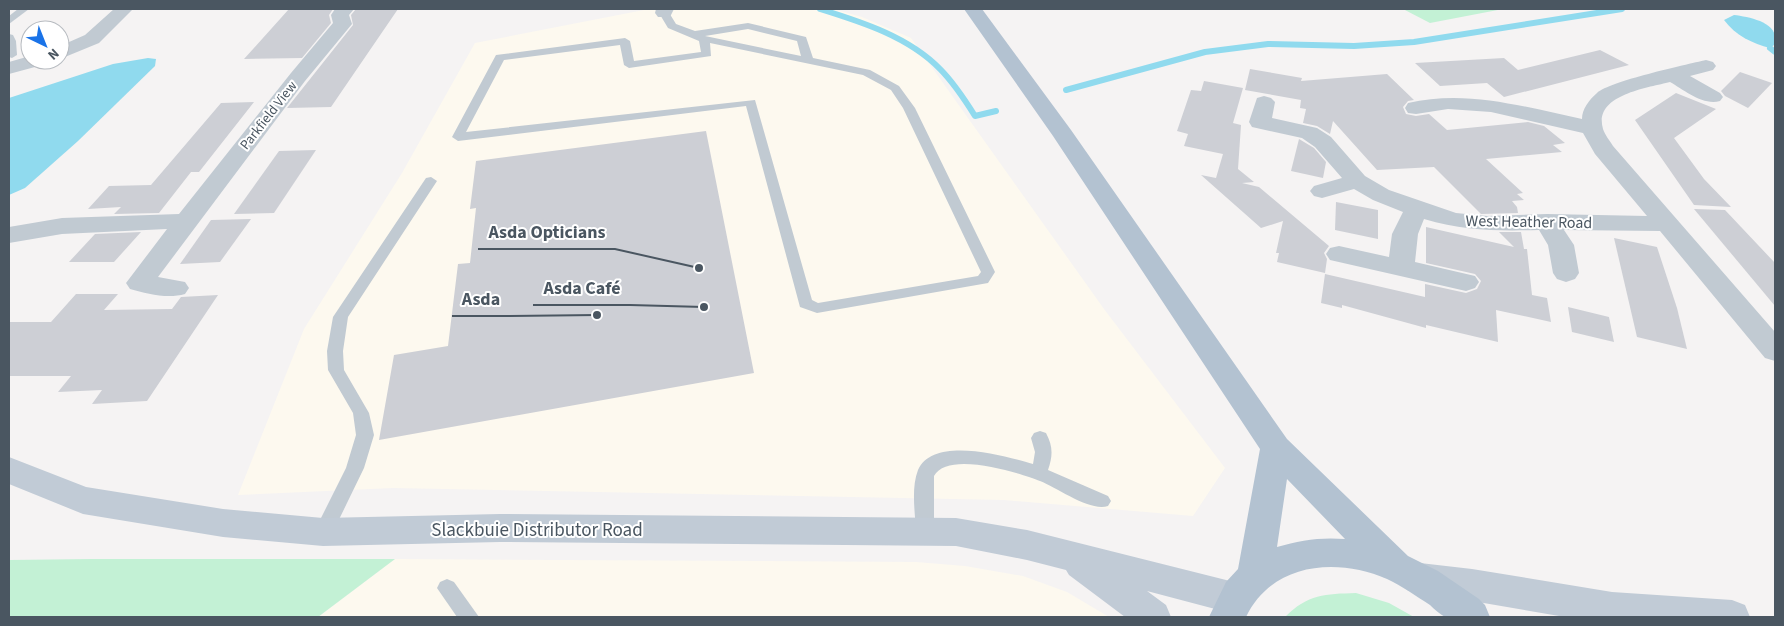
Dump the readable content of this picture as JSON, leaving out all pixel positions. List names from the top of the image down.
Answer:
{
  "streets": {
    "street": ["Parkfield View", "West Heather Road", "Slackbuie Distributor Road"]
  },
  "places": ["Asda Opticians", "Asda Café", "Asda"],
  "north": "bottom right"
}
